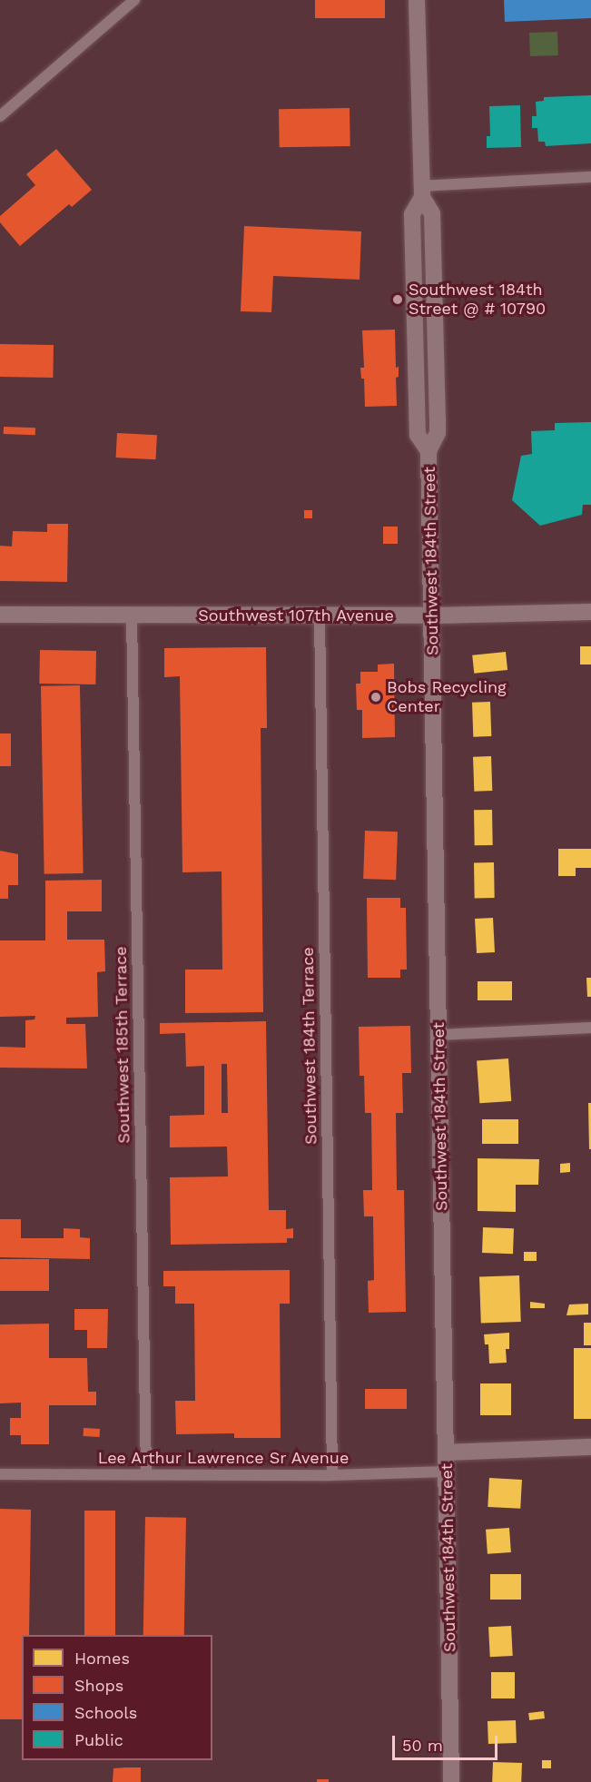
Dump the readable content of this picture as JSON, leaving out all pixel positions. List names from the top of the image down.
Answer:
{
  "streets": {
    "main road": ["Southwest 184th Street", "Southwest 107th Avenue"],
    "street": ["Southwest 185th Terrace", "Southwest 184th Terrace", "Lee Arthur Lawrence Sr Avenue"]
  },
  "crossings": [
    ["Southwest 184th Street", "Southwest 107th Avenue"],
    ["Southwest 184th Street", "Lee Arthur Lawrence Sr Avenue"],
    ["Southwest 107th Avenue", "Southwest 185th Terrace"],
    ["Southwest 107th Avenue", "Southwest 184th Terrace"],
    ["Southwest 185th Terrace", "Lee Arthur Lawrence Sr Avenue"],
    ["Southwest 184th Terrace", "Lee Arthur Lawrence Sr Avenue"]
  ],
  "places": ["Southwest 184th Street @ # 10790", "Bobs Recycling Center"],
  "legend": [
    "Homes",
    "Shops",
    "Schools",
    "Public"
  ],
  "scale_bar": "50 m"
}
